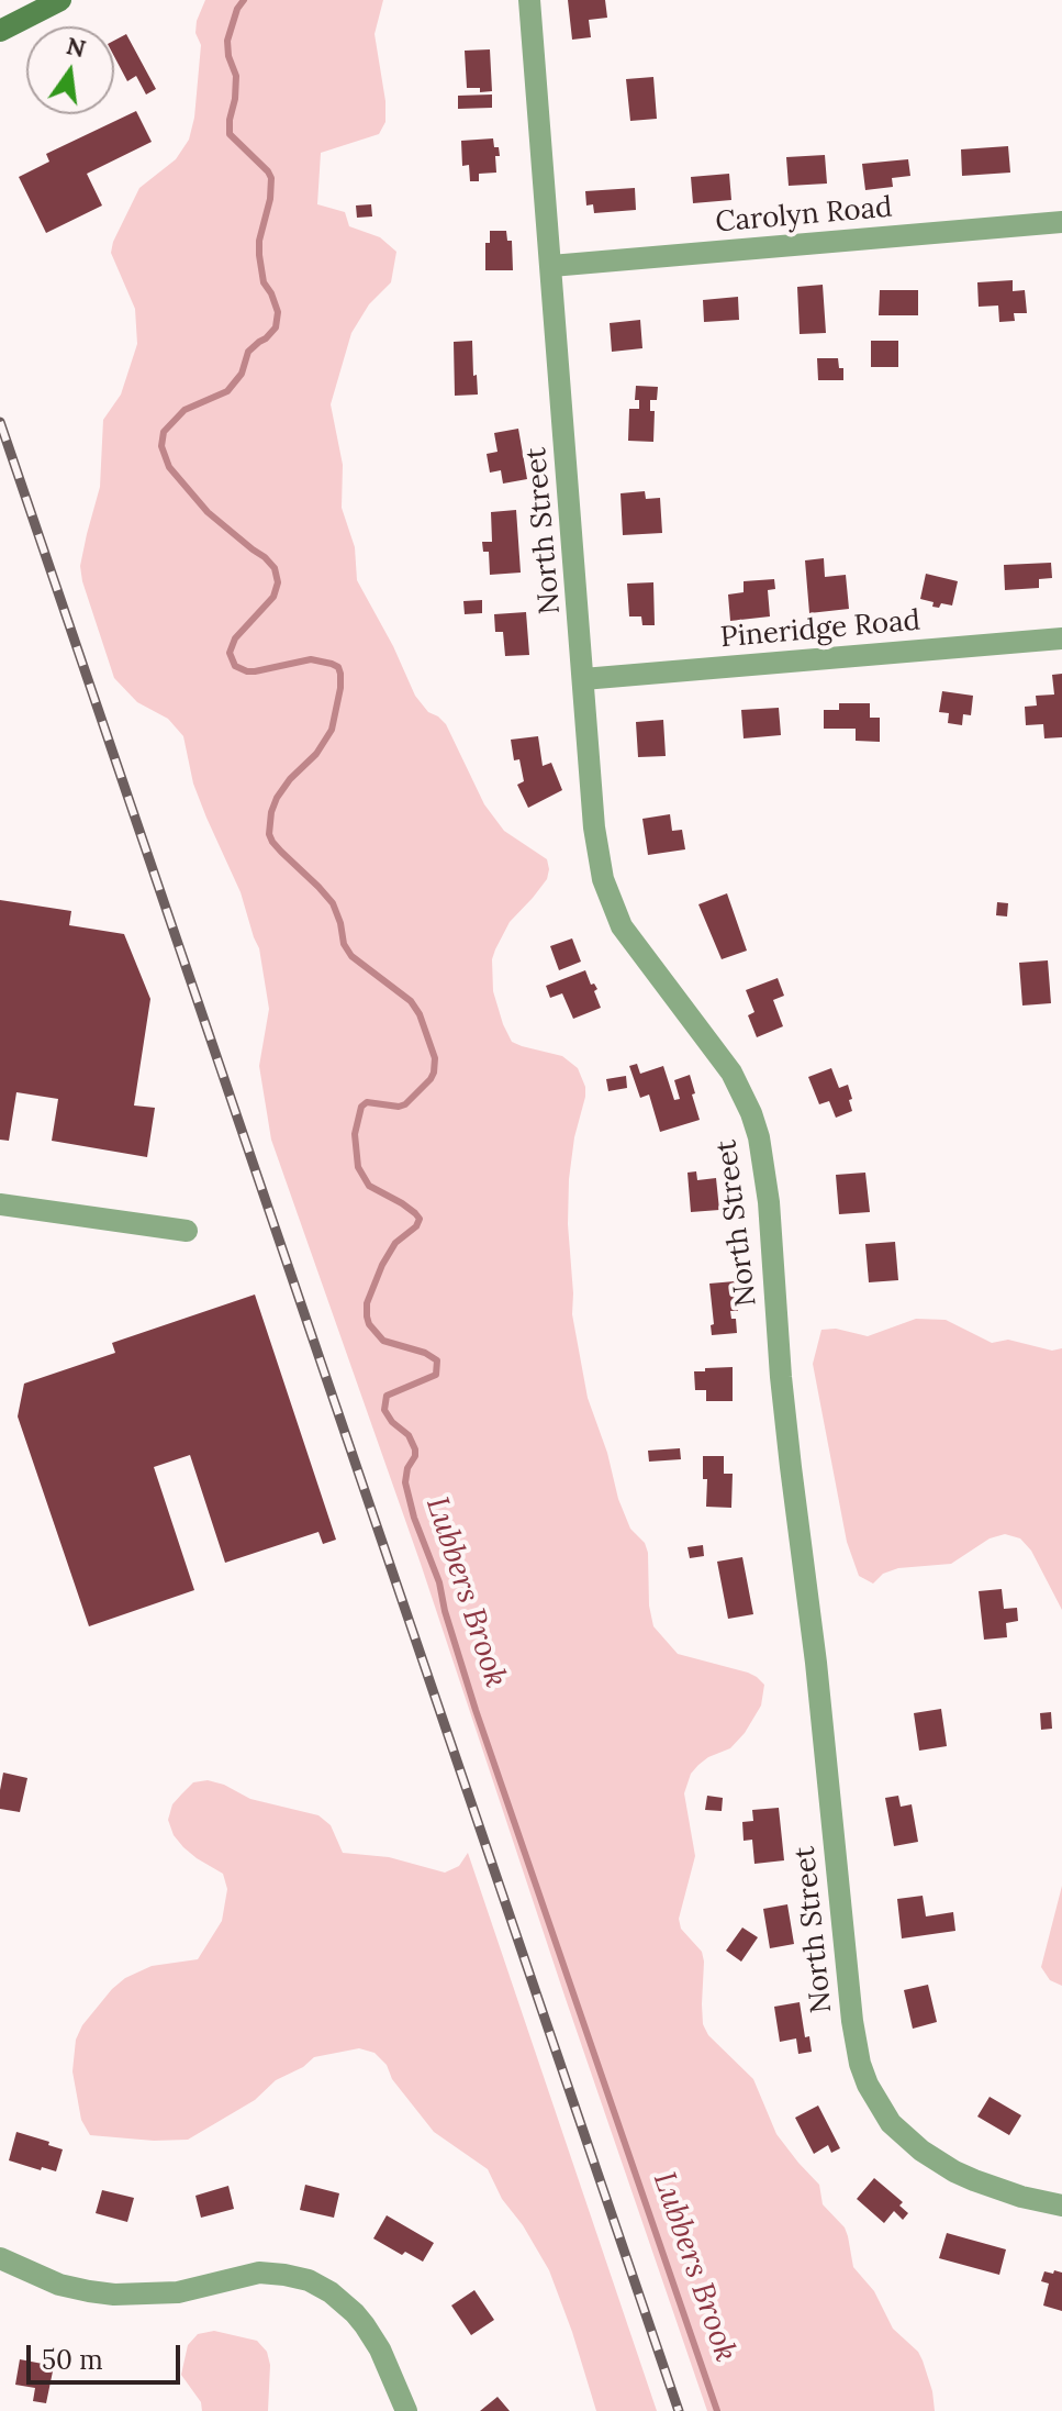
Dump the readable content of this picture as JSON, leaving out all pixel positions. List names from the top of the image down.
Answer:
{
  "streets": {
    "street": ["Carolyn Road", "North Street", "Pineridge Road"]
  },
  "crossings": [
    ["Carolyn Road", "North Street"],
    ["North Street", "Pineridge Road"]
  ],
  "water": ["Lubbers Brook"],
  "scale_bar": "50 m",
  "north": "top"
}
